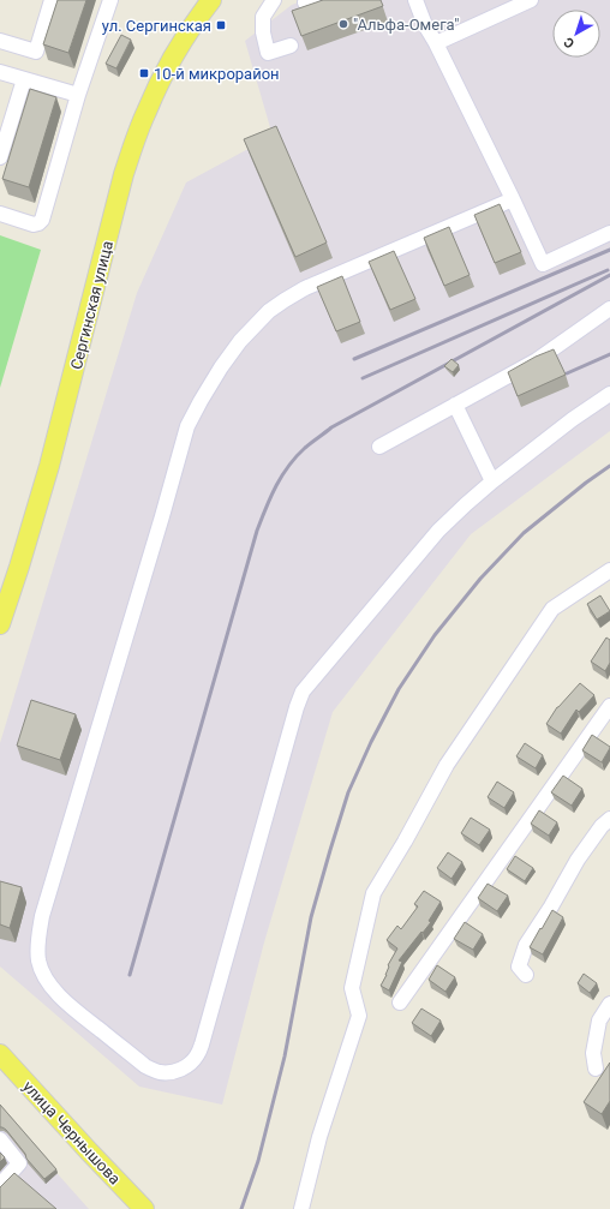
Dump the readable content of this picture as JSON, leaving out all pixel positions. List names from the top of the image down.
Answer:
{
  "streets": {
    "main road": ["Сергинская улица", "улица Чернышова"]
  },
  "places": {
    "other": ["\"Альфа-Омега\""],
    "transit": ["ул. Сергинская", "10-й микрорайон"]
  },
  "north": "bottom left"
}
